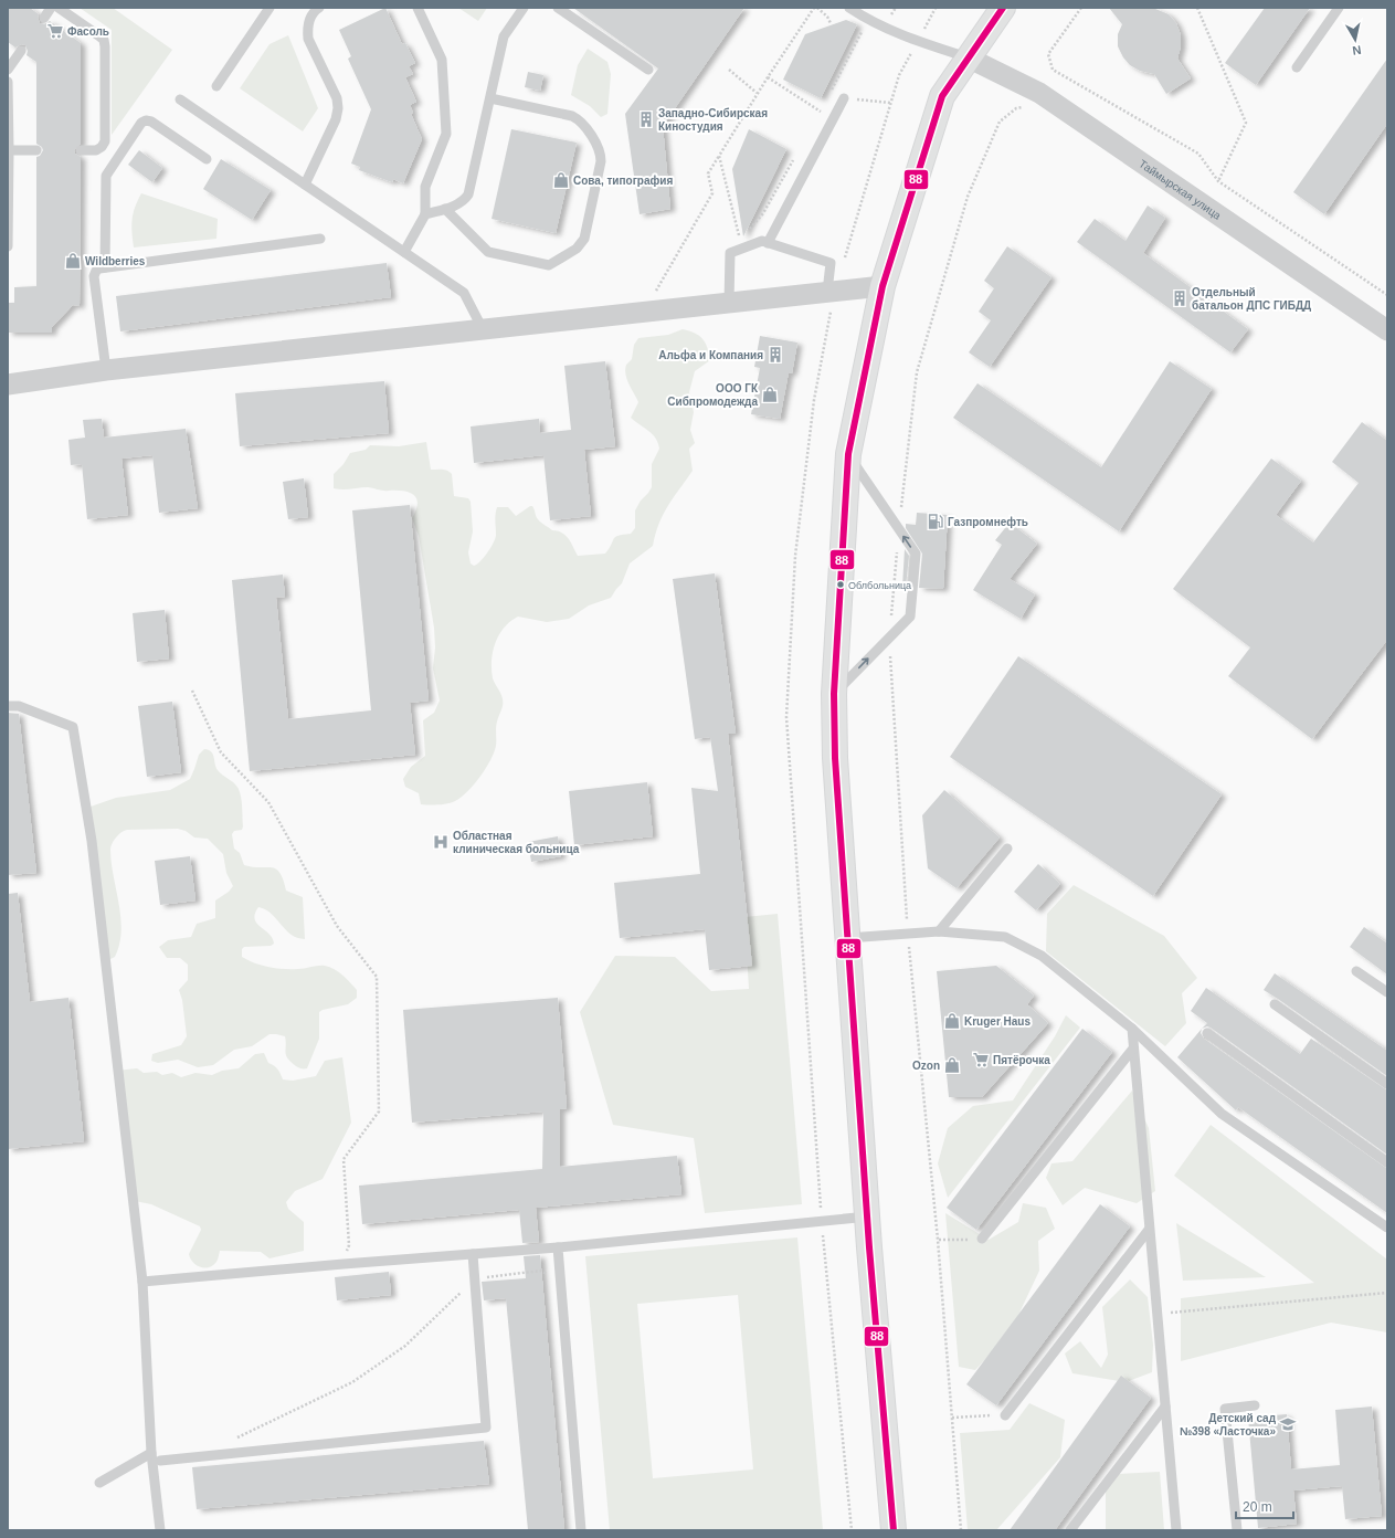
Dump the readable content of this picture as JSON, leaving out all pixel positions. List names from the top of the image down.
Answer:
{
  "streets": {
    "street": ["Таймырская улица"]
  },
  "places": {
    "supermarket": ["Фасоль", "Пятёрочка"],
    "building": ["Западно-Сибирская Киностудия", "Отдельный батальон ДПС ГИБДД", "Альфа и Компания"],
    "shop": [
      "Сова, типография",
      "Wildberries",
      "ООО ГК Сибпромодежда",
      "Kruger Haus",
      "Ozon"
    ],
    "fuel station": ["Газпромнефть"],
    "other": ["Облбольница"],
    "hospital": ["Областная клиническая больница"],
    "school or university": ["Детский сад №398 «Ласточка»"]
  },
  "lines": ["transit line 88"],
  "scale_bar": "20 m",
  "north": "bottom"
}
